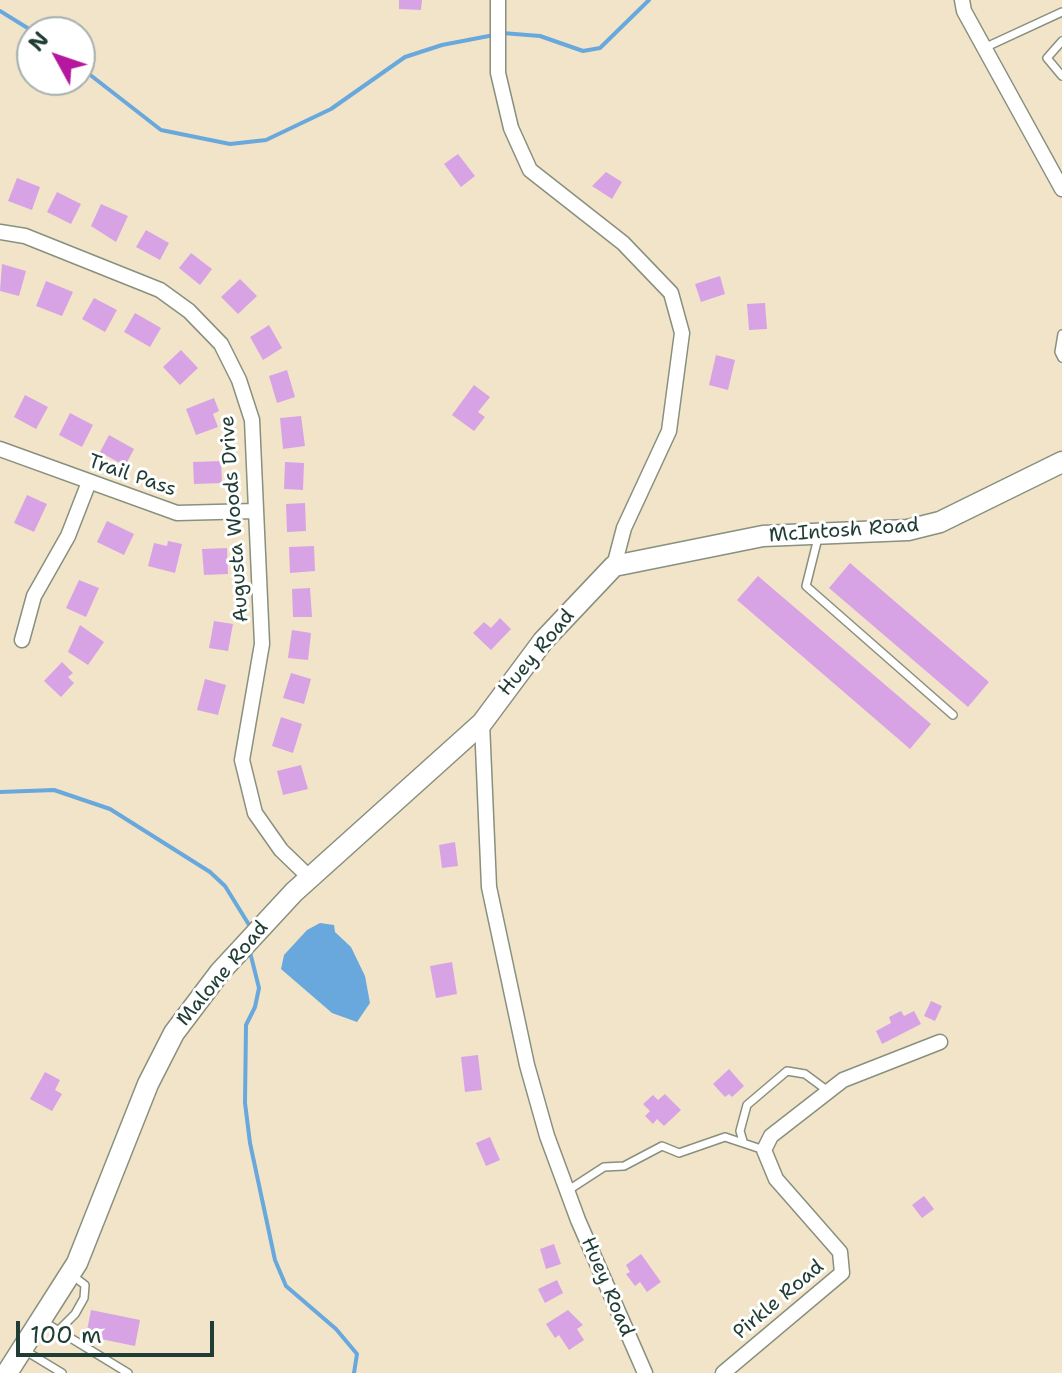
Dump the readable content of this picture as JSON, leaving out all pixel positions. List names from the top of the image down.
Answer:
{
  "streets": {
    "street": [
      "Trail Pass",
      "Augusta Woods Drive",
      "McIntosh Road",
      "Huey Road",
      "Malone Road",
      "Pirkle Road"
    ]
  },
  "crossings": [
    ["Trail Pass", "Augusta Woods Drive"],
    ["Augusta Woods Drive", "Malone Road"],
    ["McIntosh Road", "Huey Road"],
    ["Huey Road", "Malone Road"]
  ],
  "scale_bar": "100 m",
  "north": "top left"
}
